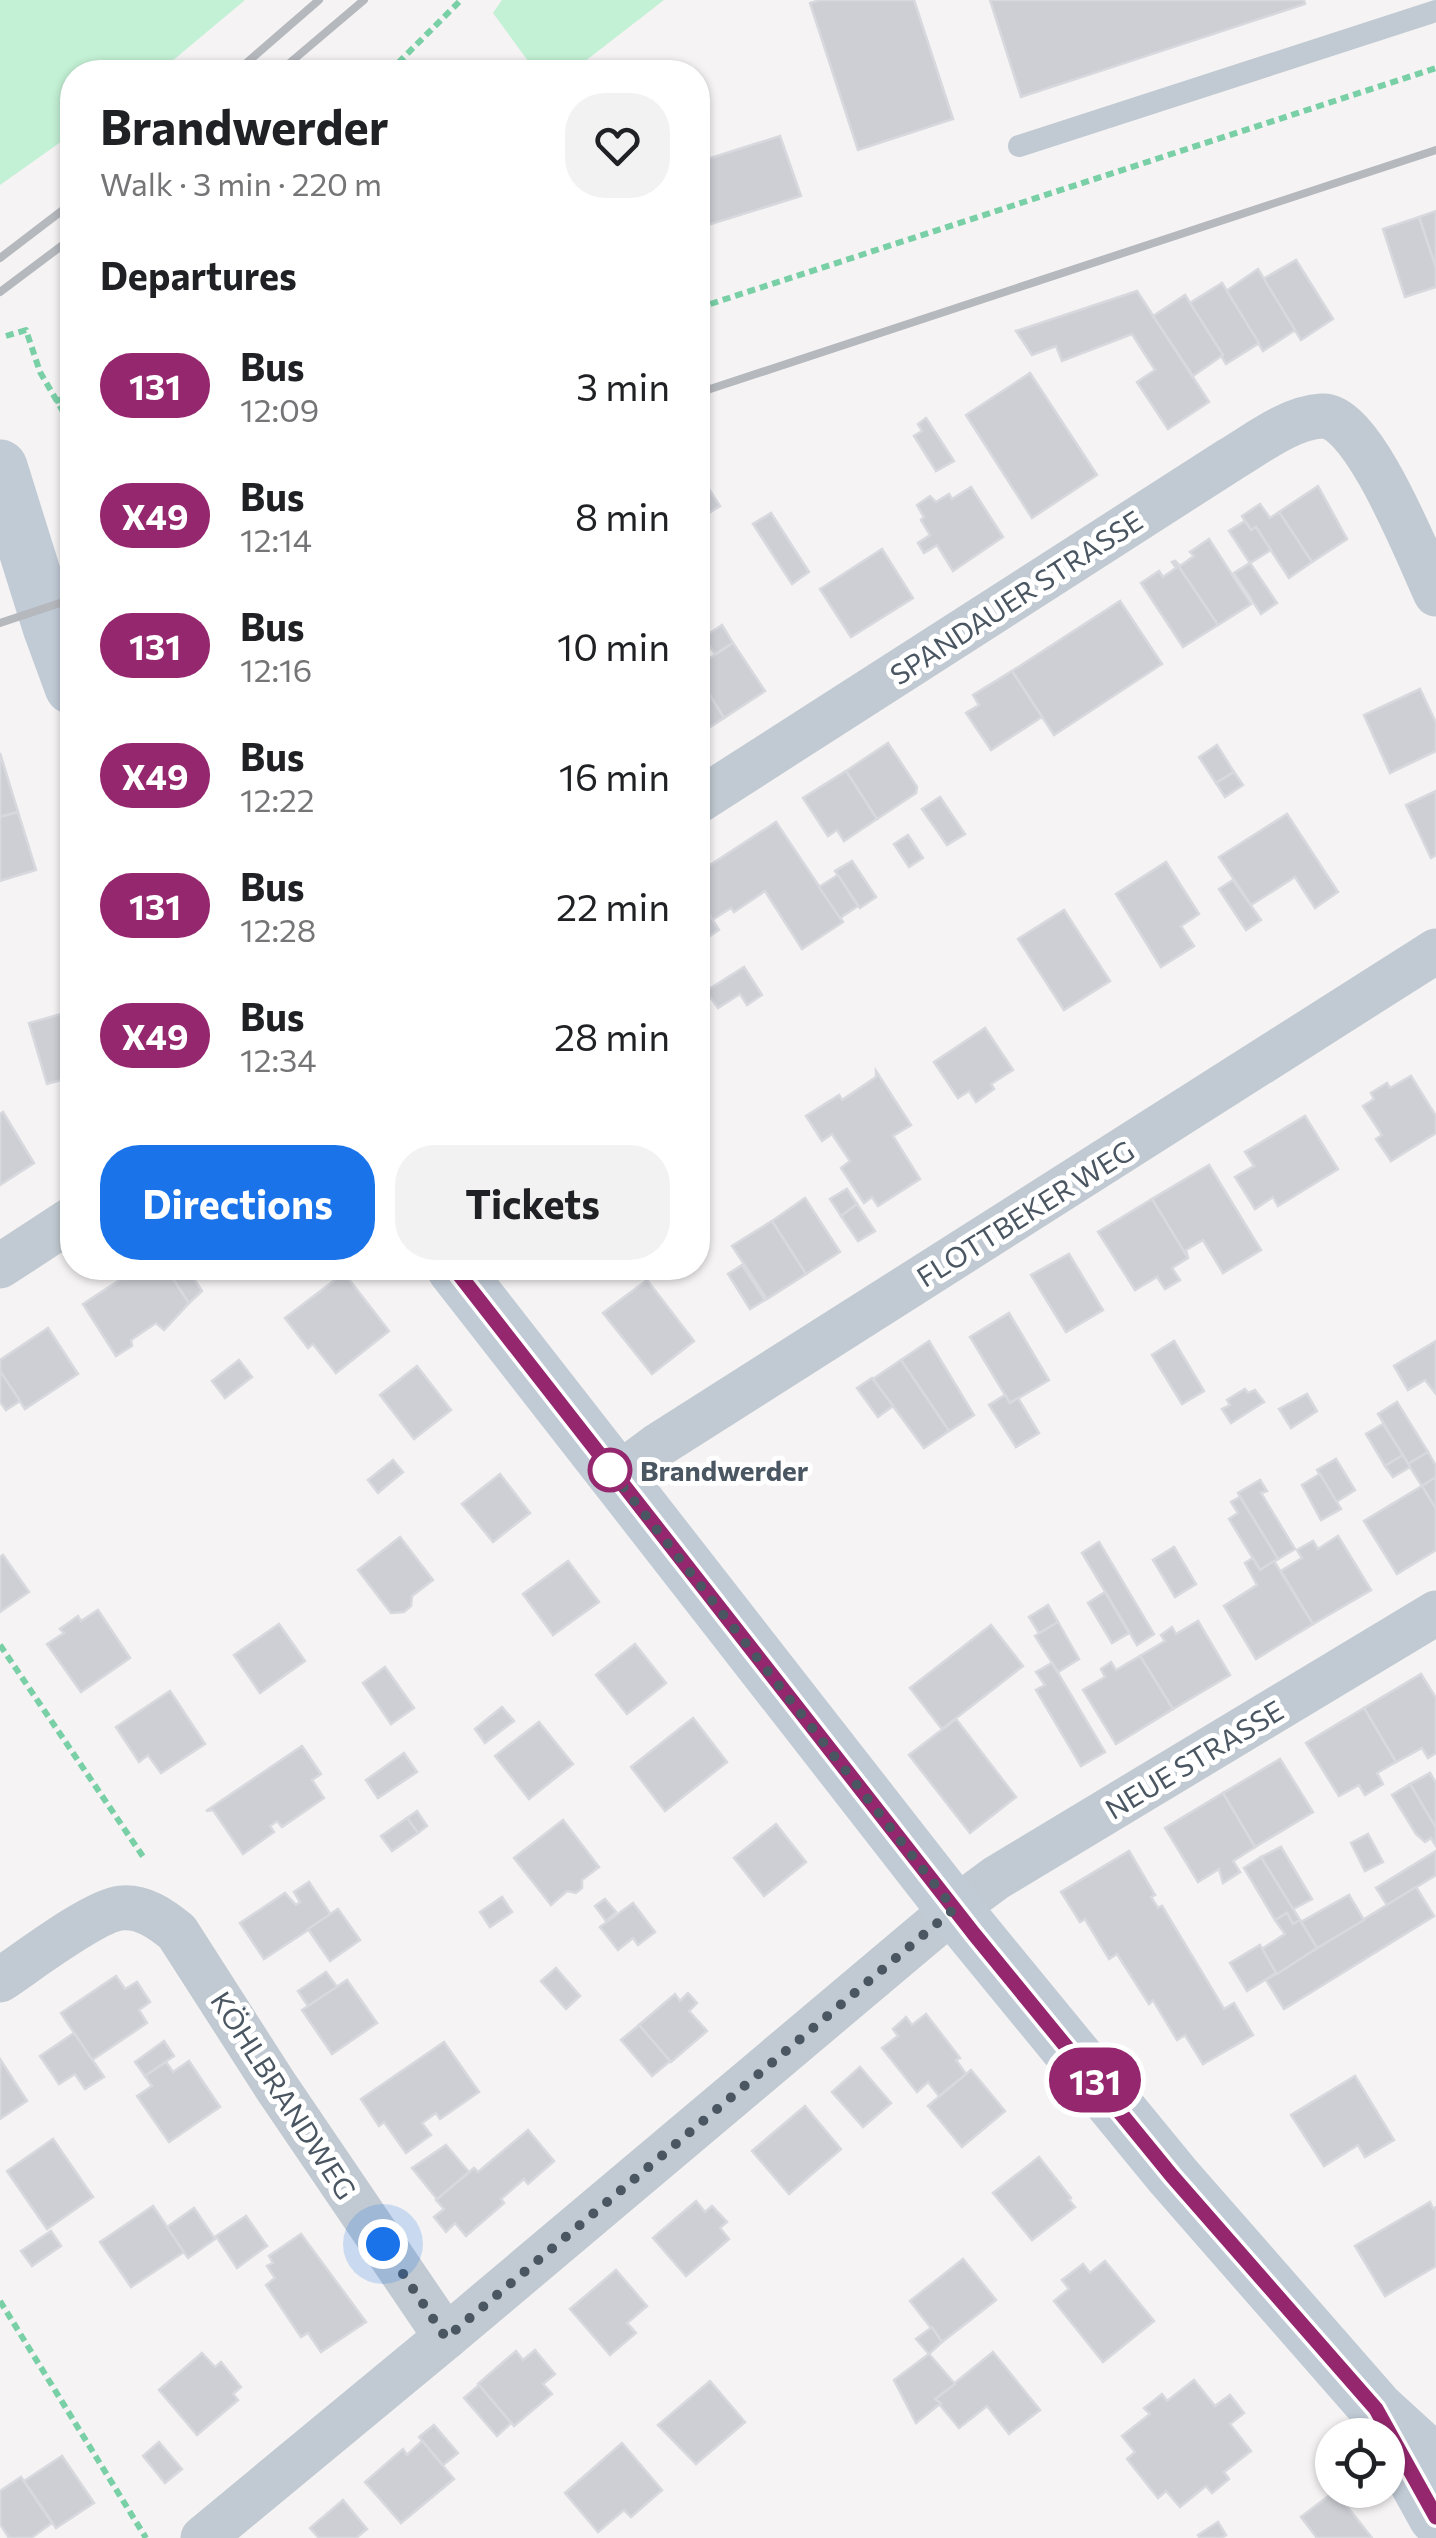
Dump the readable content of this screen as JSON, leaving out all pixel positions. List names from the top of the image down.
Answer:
{
  "streets": {
    "street": [
      "SPANDAUER STRASSE",
      "FLOTTBEKER WEG",
      "NEUE STRASSE",
      "KÖHLBRANDWEG"
    ]
  },
  "crossings": [
    ["NEUE STRASSE", "KÖHLBRANDWEG"]
  ],
  "places": ["Brandwerder"],
  "lines": ["bus line 131"],
  "page": {
    "on_map": "131",
    "heading": [
      ["Brandwerder", "Walk · 3 min · 220 m"],
      "Departures"
    ],
    "list": [
      {
        "mark": "131",
        "name": "Bus",
        "note": "12:09",
        "value": "3 min"
      },
      {
        "mark": "X49",
        "name": "Bus",
        "note": "12:14",
        "value": "8 min"
      },
      {
        "mark": "131",
        "name": "Bus",
        "note": "12:16",
        "value": "10 min"
      },
      {
        "mark": "X49",
        "name": "Bus",
        "note": "12:22",
        "value": "16 min"
      },
      {
        "mark": "131",
        "name": "Bus",
        "note": "12:28",
        "value": "22 min"
      },
      {
        "mark": "X49",
        "name": "Bus",
        "note": "12:34",
        "value": "28 min"
      }
    ],
    "buttons": ["Directions", "Tickets"]
  }
}
